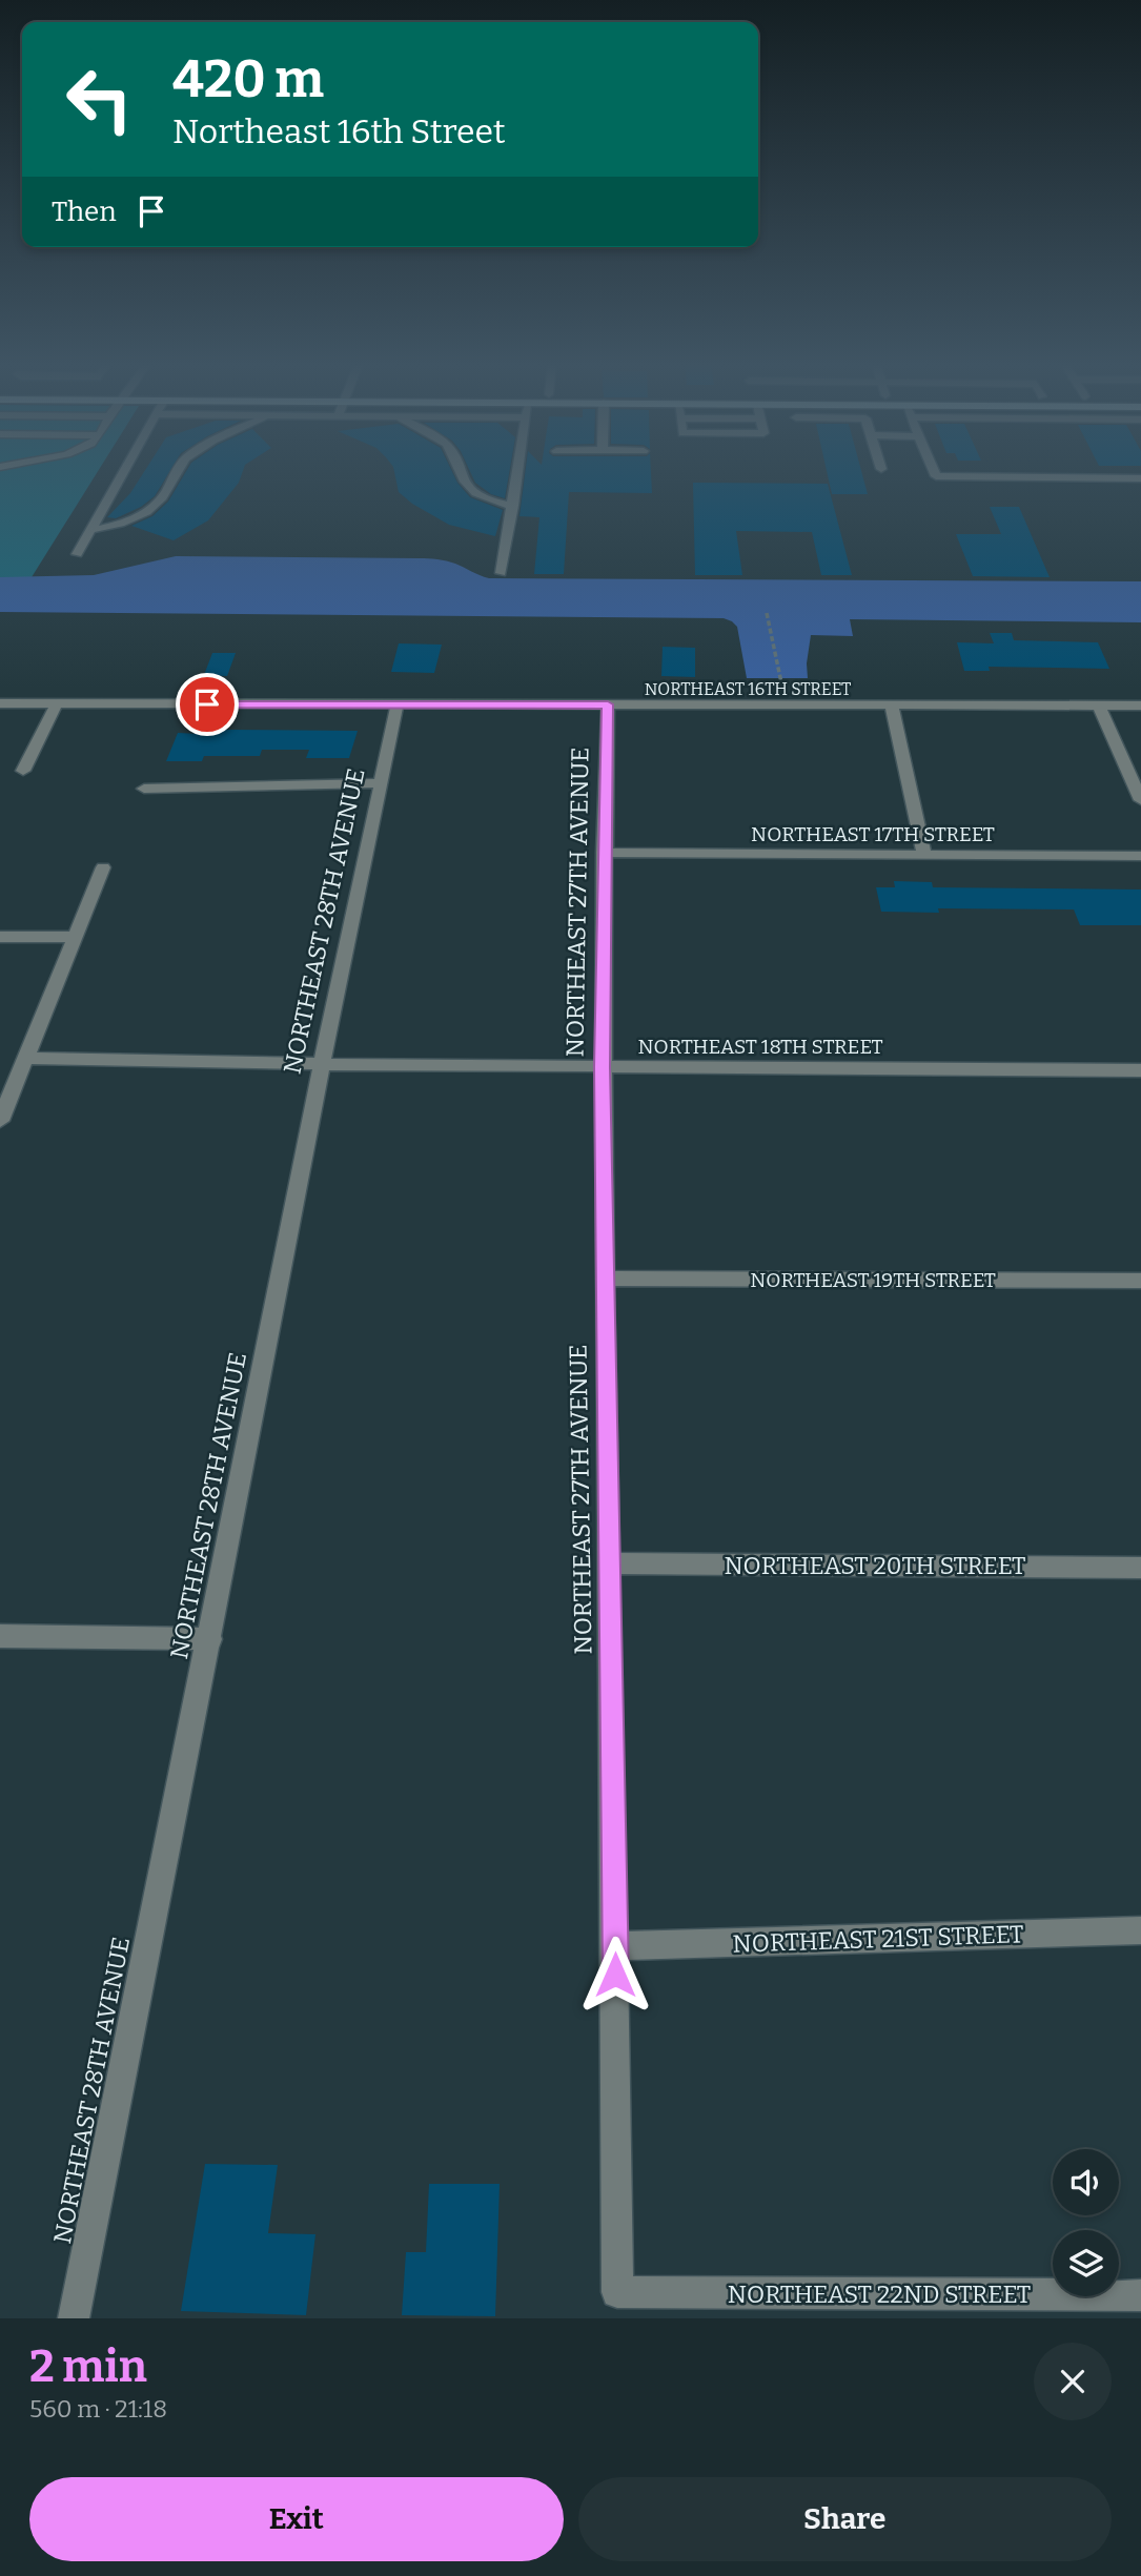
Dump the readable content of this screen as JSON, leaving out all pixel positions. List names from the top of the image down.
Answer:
{
  "streets": {
    "street": [
      "NORTHEAST 16TH STREET",
      "NORTHEAST 17TH STREET",
      "NORTHEAST 27TH AVENUE",
      "NORTHEAST 28TH AVENUE",
      "NORTHEAST 18TH STREET",
      "NORTHEAST 19TH STREET",
      "NORTHEAST 20TH STREET",
      "NORTHEAST 21ST STREET",
      "NORTHEAST 22ND STREET"
    ]
  },
  "crossings": [
    ["NORTHEAST 16TH STREET", "NORTHEAST 27TH AVENUE"],
    ["NORTHEAST 16TH STREET", "NORTHEAST 28TH AVENUE"],
    ["NORTHEAST 17TH STREET", "NORTHEAST 27TH AVENUE"],
    ["NORTHEAST 27TH AVENUE", "NORTHEAST 18TH STREET"],
    ["NORTHEAST 27TH AVENUE", "NORTHEAST 19TH STREET"],
    ["NORTHEAST 27TH AVENUE", "NORTHEAST 20TH STREET"],
    ["NORTHEAST 27TH AVENUE", "NORTHEAST 21ST STREET"],
    ["NORTHEAST 27TH AVENUE", "NORTHEAST 22ND STREET"],
    ["NORTHEAST 28TH AVENUE", "NORTHEAST 18TH STREET"]
  ],
  "page": {
    "turn": ["420 m", "Northeast 16th Street"],
    "then": "Then",
    "heading": ["2 min", "560 m · 21:18"],
    "buttons": ["Exit", "Share"]
  }
}
